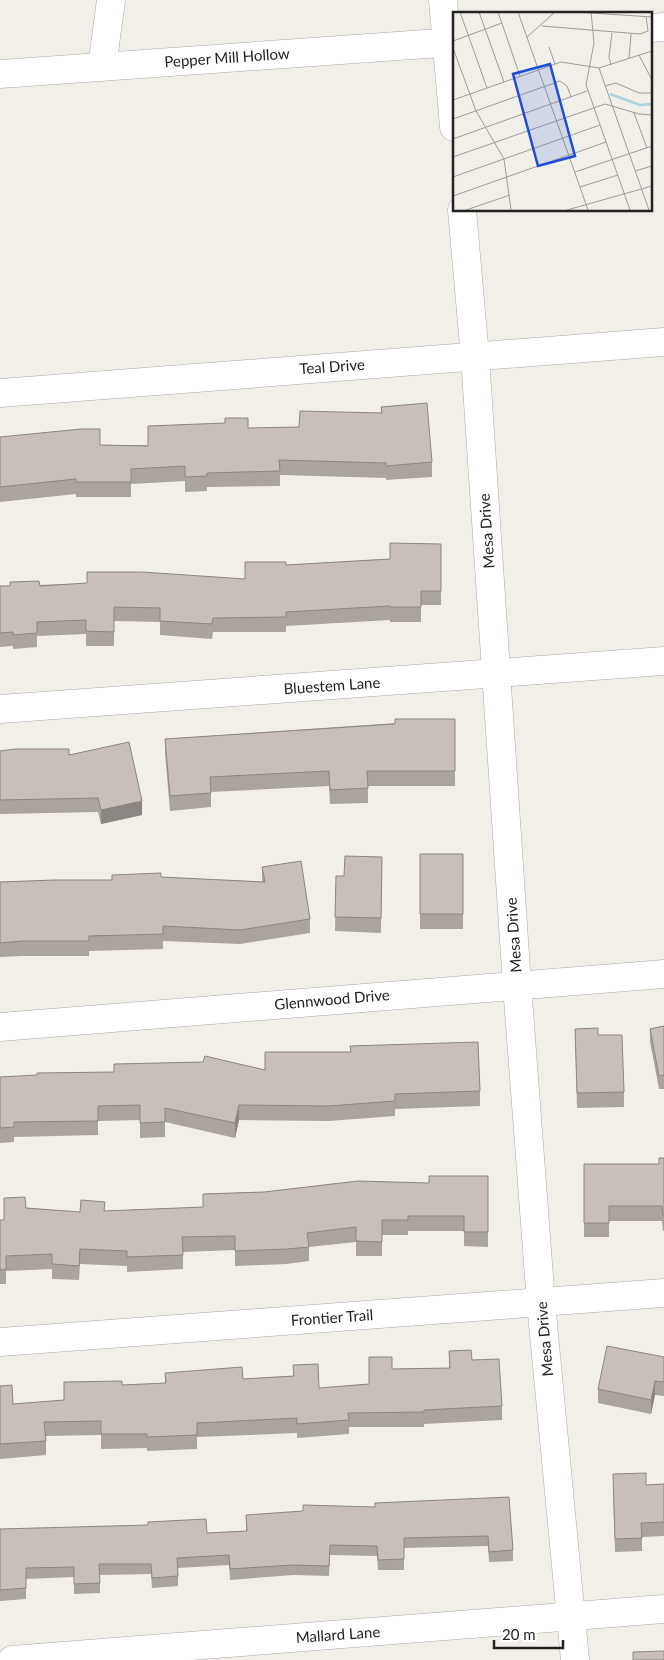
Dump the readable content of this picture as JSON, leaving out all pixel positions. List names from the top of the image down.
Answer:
{
  "streets": {
    "street": [
      "Pepper Mill Hollow",
      "Teal Drive",
      "Mesa Drive",
      "Bluestem Lane",
      "Glennwood Drive",
      "Frontier Trail",
      "Mallard Lane"
    ]
  },
  "crossings": [
    ["Teal Drive", "Mesa Drive"],
    ["Mesa Drive", "Bluestem Lane"],
    ["Mesa Drive", "Glennwood Drive"],
    ["Mesa Drive", "Frontier Trail"],
    ["Mesa Drive", "Mallard Lane"]
  ],
  "scale_bar": "20 m"
}
